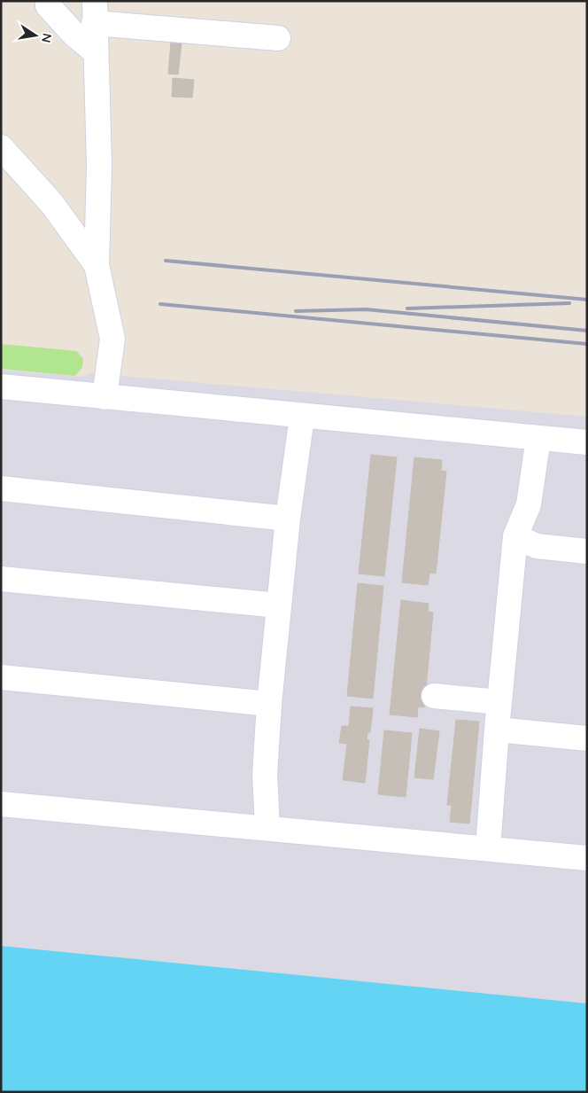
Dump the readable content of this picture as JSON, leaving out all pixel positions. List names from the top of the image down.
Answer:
{
  "north": "right"
}
